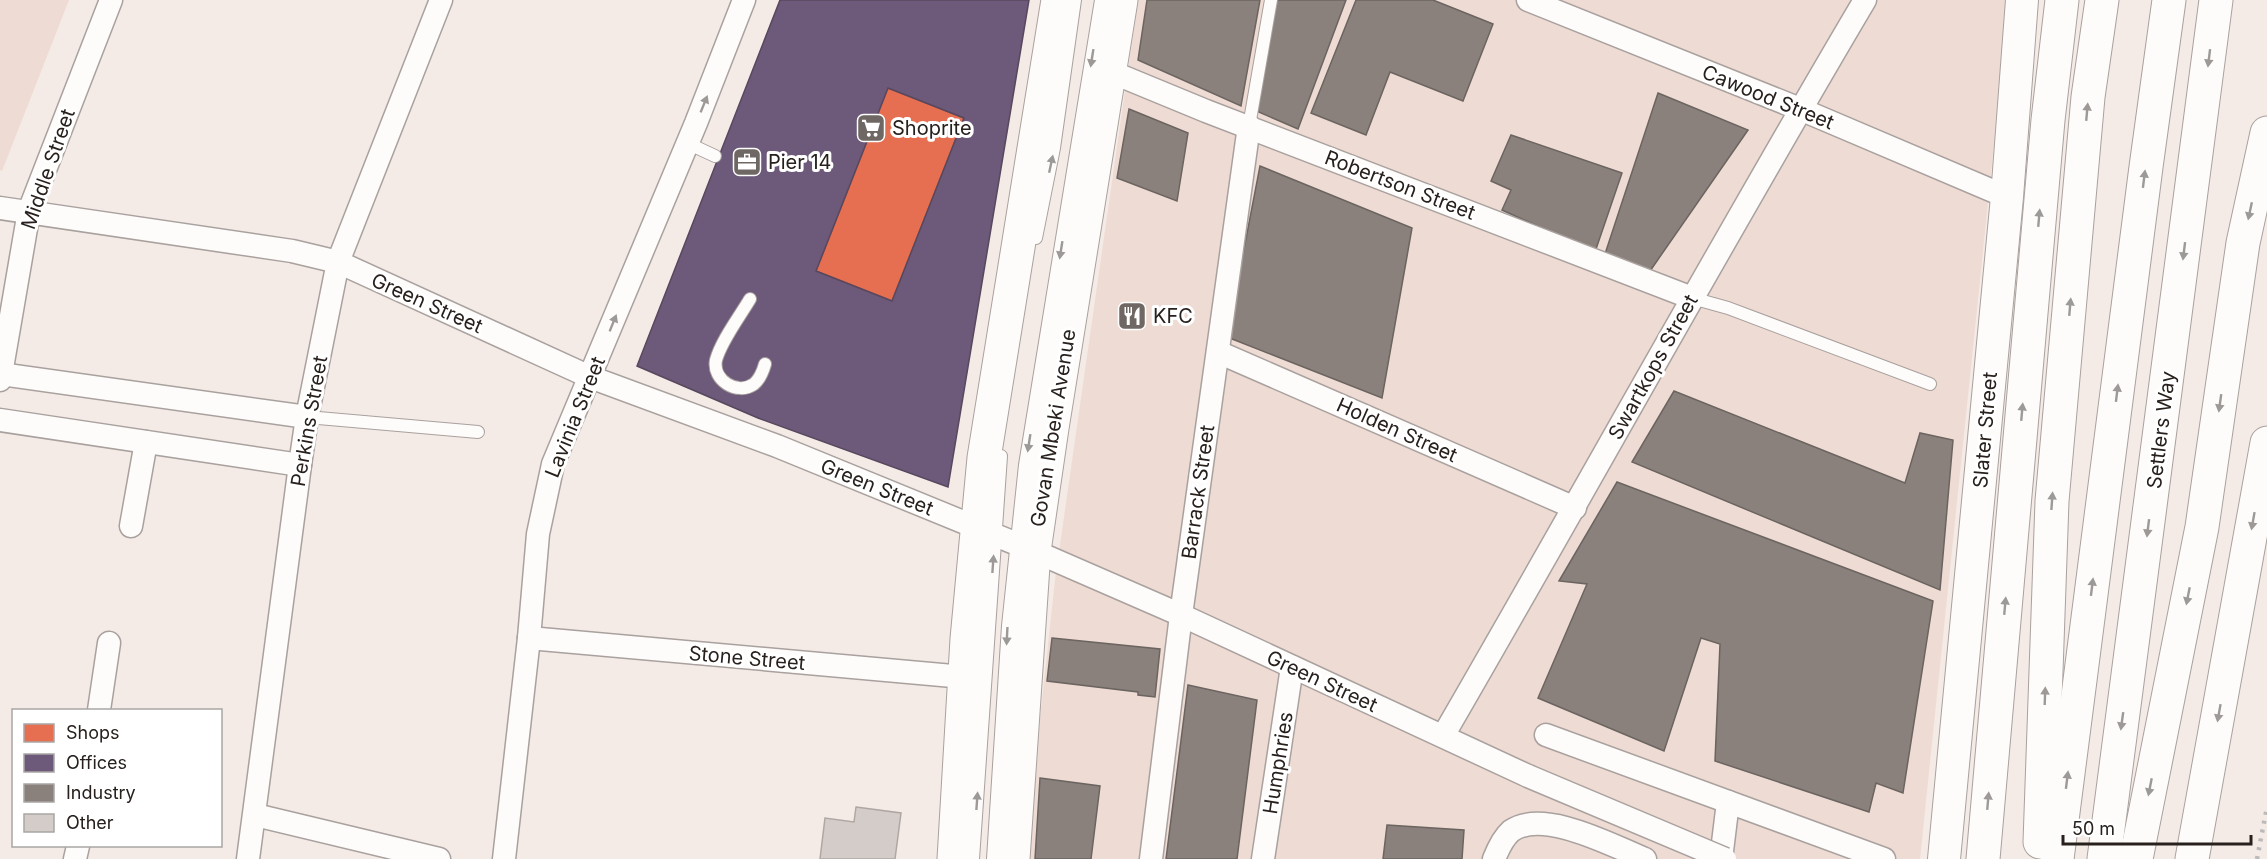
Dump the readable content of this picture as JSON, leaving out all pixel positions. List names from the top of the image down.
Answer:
{
  "streets": {
    "main road": ["Govan Mbeki Avenue", "Settlers Way"],
    "street": [
      "Cawood Street",
      "Middle Street",
      "Robertson Street",
      "Green Street",
      "Swartkops Street",
      "Lavinia Street",
      "Perkins Street",
      "Holden Street",
      "Slater Street",
      "Barrack Street",
      "Stone Street",
      "Humphries"
    ]
  },
  "crossings": [
    ["Cawood Street", "Swartkops Street"],
    ["Cawood Street", "Slater Street"],
    ["Middle Street", "Green Street"],
    ["Robertson Street", "Swartkops Street"],
    ["Robertson Street", "Govan Mbeki Avenue"],
    ["Robertson Street", "Barrack Street"],
    ["Green Street", "Swartkops Street"],
    ["Green Street", "Lavinia Street"],
    ["Green Street", "Perkins Street"],
    ["Green Street", "Govan Mbeki Avenue"],
    ["Green Street", "Barrack Street"],
    ["Green Street", "Humphries"],
    ["Swartkops Street", "Holden Street"],
    ["Lavinia Street", "Stone Street"],
    ["Holden Street", "Barrack Street"]
  ],
  "one_way": ["Lavinia Street"],
  "places": {
    "supermarket": ["Shoprite"],
    "office": ["Pier 14"],
    "restaurant": ["KFC"]
  },
  "legend": [
    "Shops",
    "Offices",
    "Industry",
    "Other"
  ],
  "scale_bar": "50 m"
}
